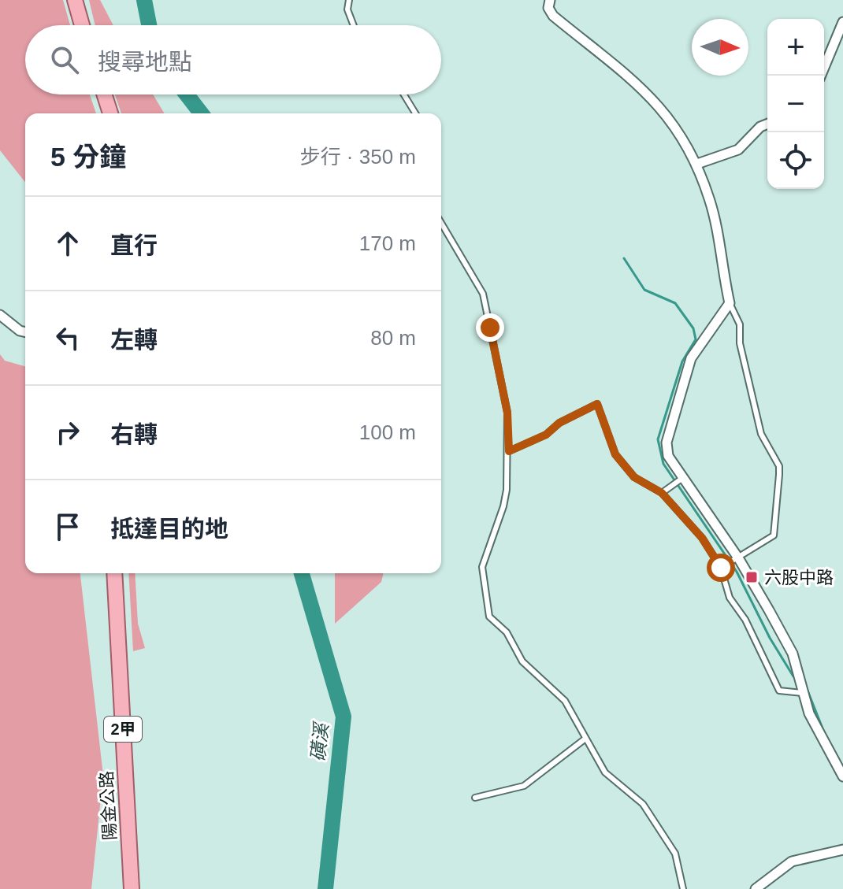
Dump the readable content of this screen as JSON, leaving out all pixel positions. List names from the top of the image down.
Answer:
{
  "streets": {
    "main road": ["2甲", "陽金公路"]
  },
  "water": ["磺溪"],
  "places": {
    "transit": ["六股中路"]
  },
  "north": "right",
  "page": {
    "map_buttons": ["+", "−"],
    "search": "搜尋地點",
    "heading": ["5 分鐘", "步行 · 350 m"],
    "list": [
      ["直行", "170 m"],
      ["左轉", "80 m"],
      ["右轉", "100 m"],
      "抵達目的地"
    ]
  }
}
